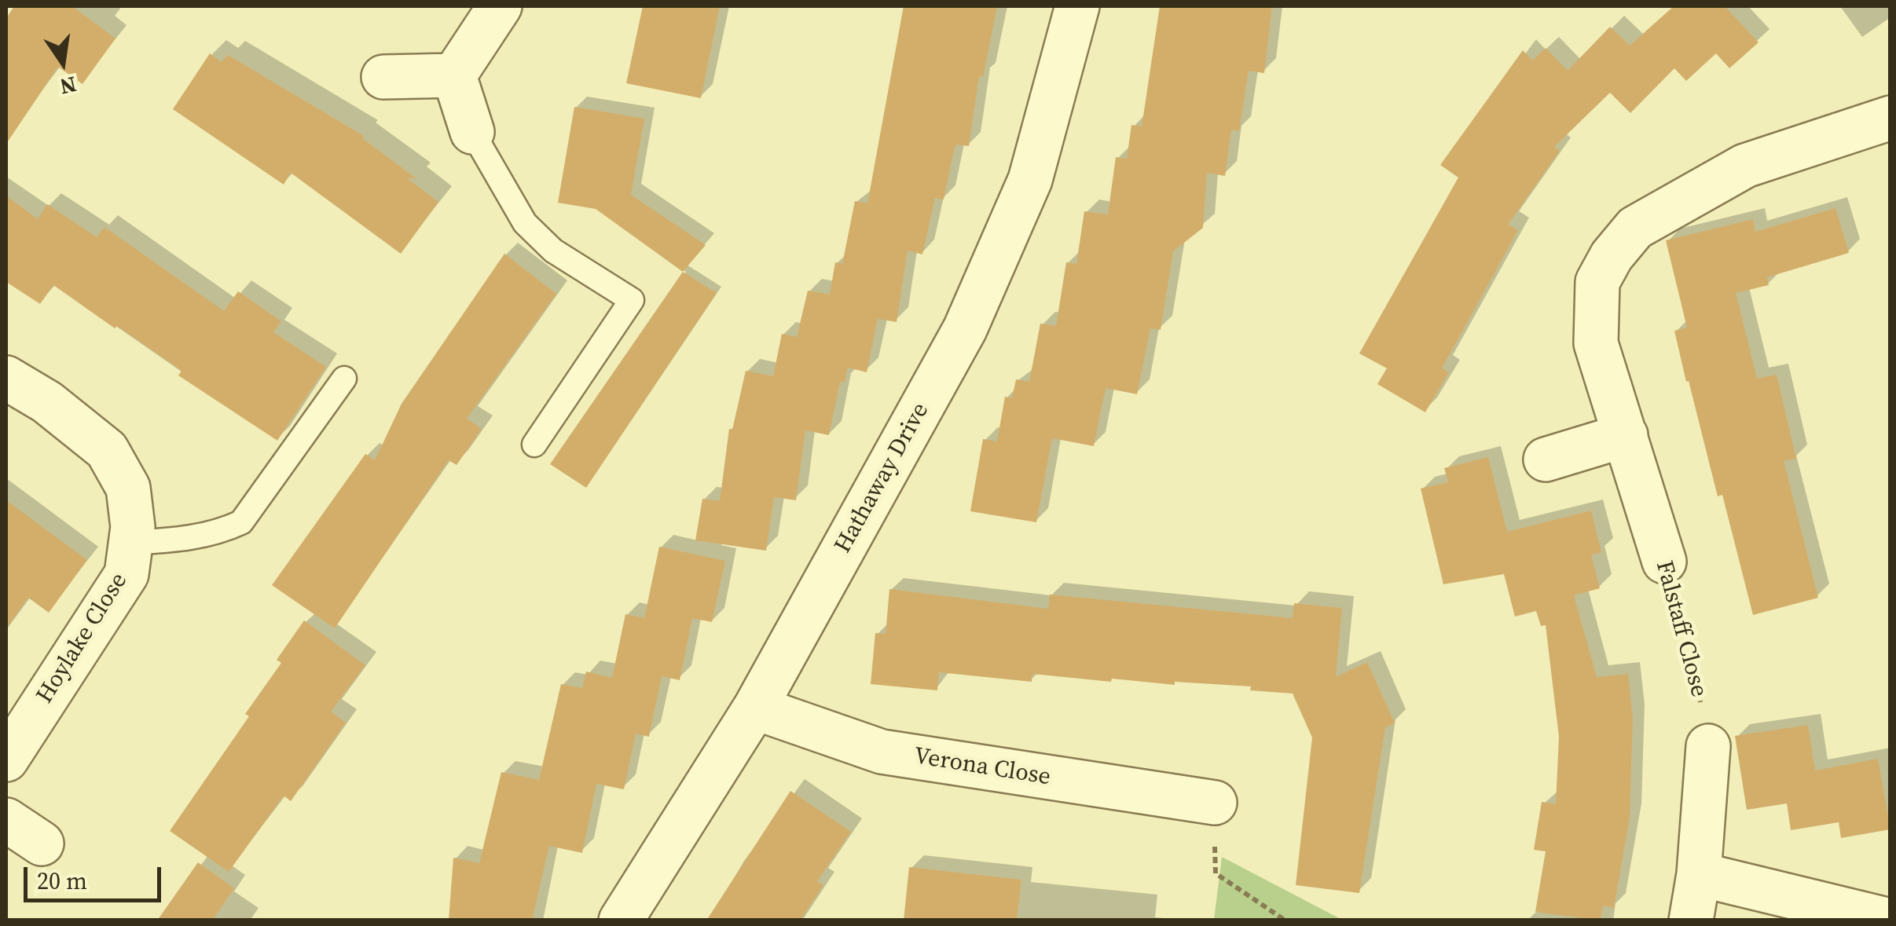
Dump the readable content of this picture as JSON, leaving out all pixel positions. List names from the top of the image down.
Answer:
{
  "streets": {
    "street": [
      "Hathaway Drive",
      "Falstaff Close",
      "Hoylake Close",
      "Verona Close"
    ]
  },
  "crossings": [
    ["Hathaway Drive", "Verona Close"]
  ],
  "scale_bar": "20 m",
  "north": "bottom"
}
